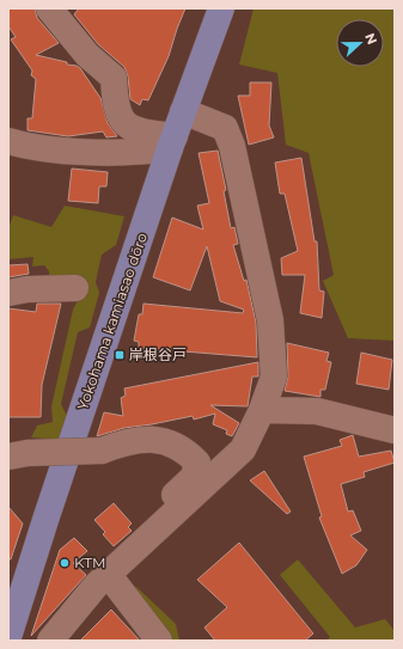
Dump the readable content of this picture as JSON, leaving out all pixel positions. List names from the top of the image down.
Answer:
{
  "streets": {
    "main road": ["Yokohama kamiasao dōro"]
  },
  "places": {
    "transit": ["岸根谷戸"],
    "other": ["KTM"]
  },
  "north": "right"
}
